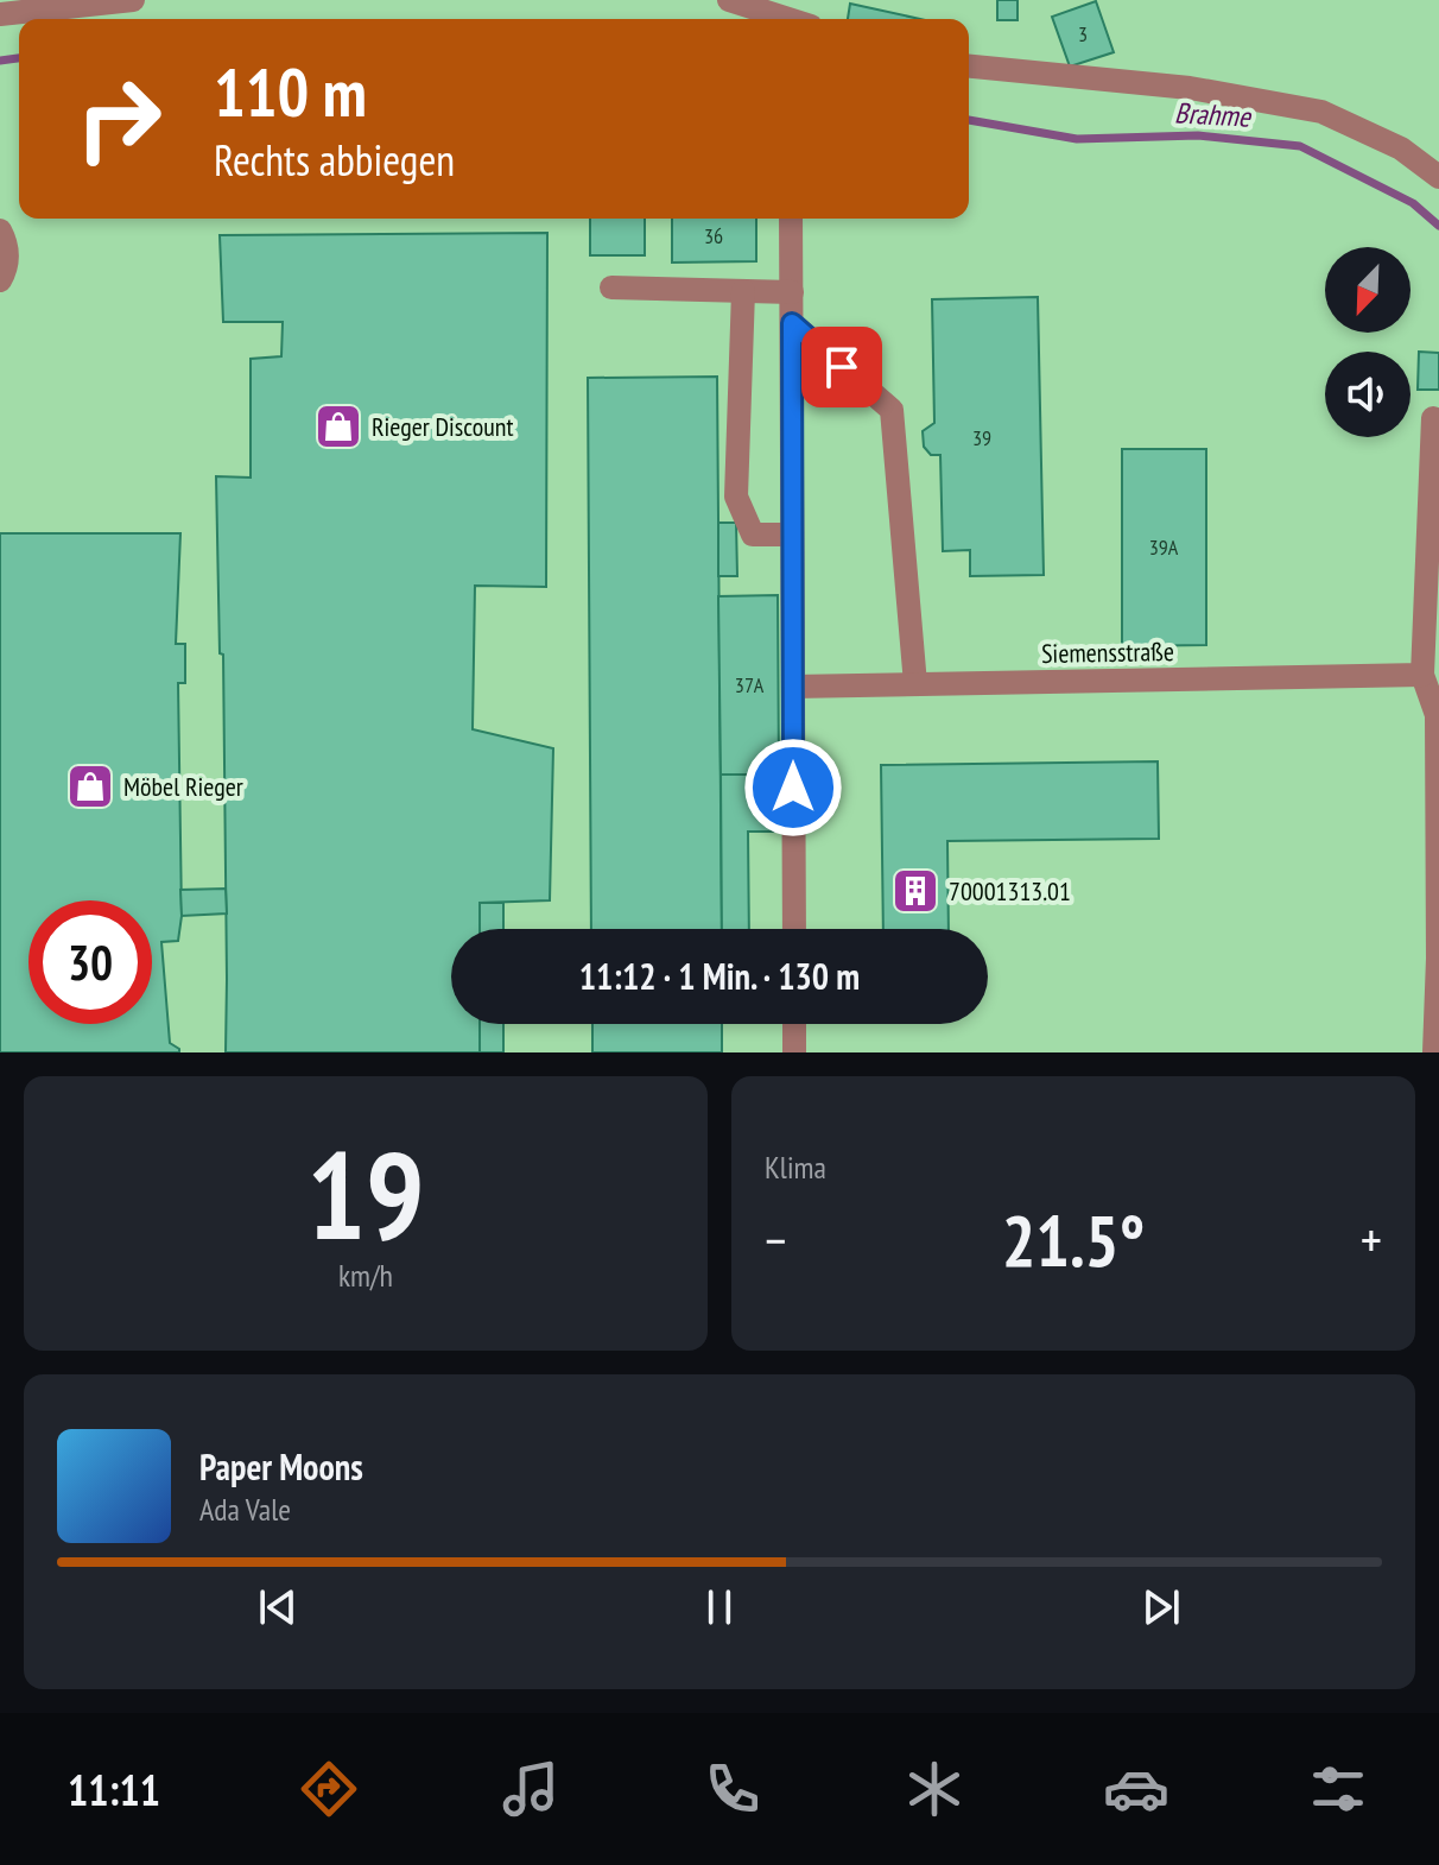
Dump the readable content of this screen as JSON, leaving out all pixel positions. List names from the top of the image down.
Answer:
{
  "streets": {
    "street": ["Siemensstraße"]
  },
  "water": ["Brahme"],
  "places": {
    "shop": ["Rieger Discount", "Möbel Rieger"],
    "building": ["70001313.01"]
  },
  "house_numbers": [
    "3",
    "36",
    "39",
    "39A",
    "37A"
  ],
  "north": "bottom left",
  "page": {
    "turn": ["110 m", "Rechts abbiegen"],
    "limit": "30",
    "trip": "11:12 · 1 Min. · 130 m",
    "tile": [
      ["19", "km/h"],
      "Klima"
    ],
    "heat": ["−", "21.5°", "+"],
    "song": ["Paper Moons", "Ada Vale"],
    "tabs": "11:11"
  }
}
